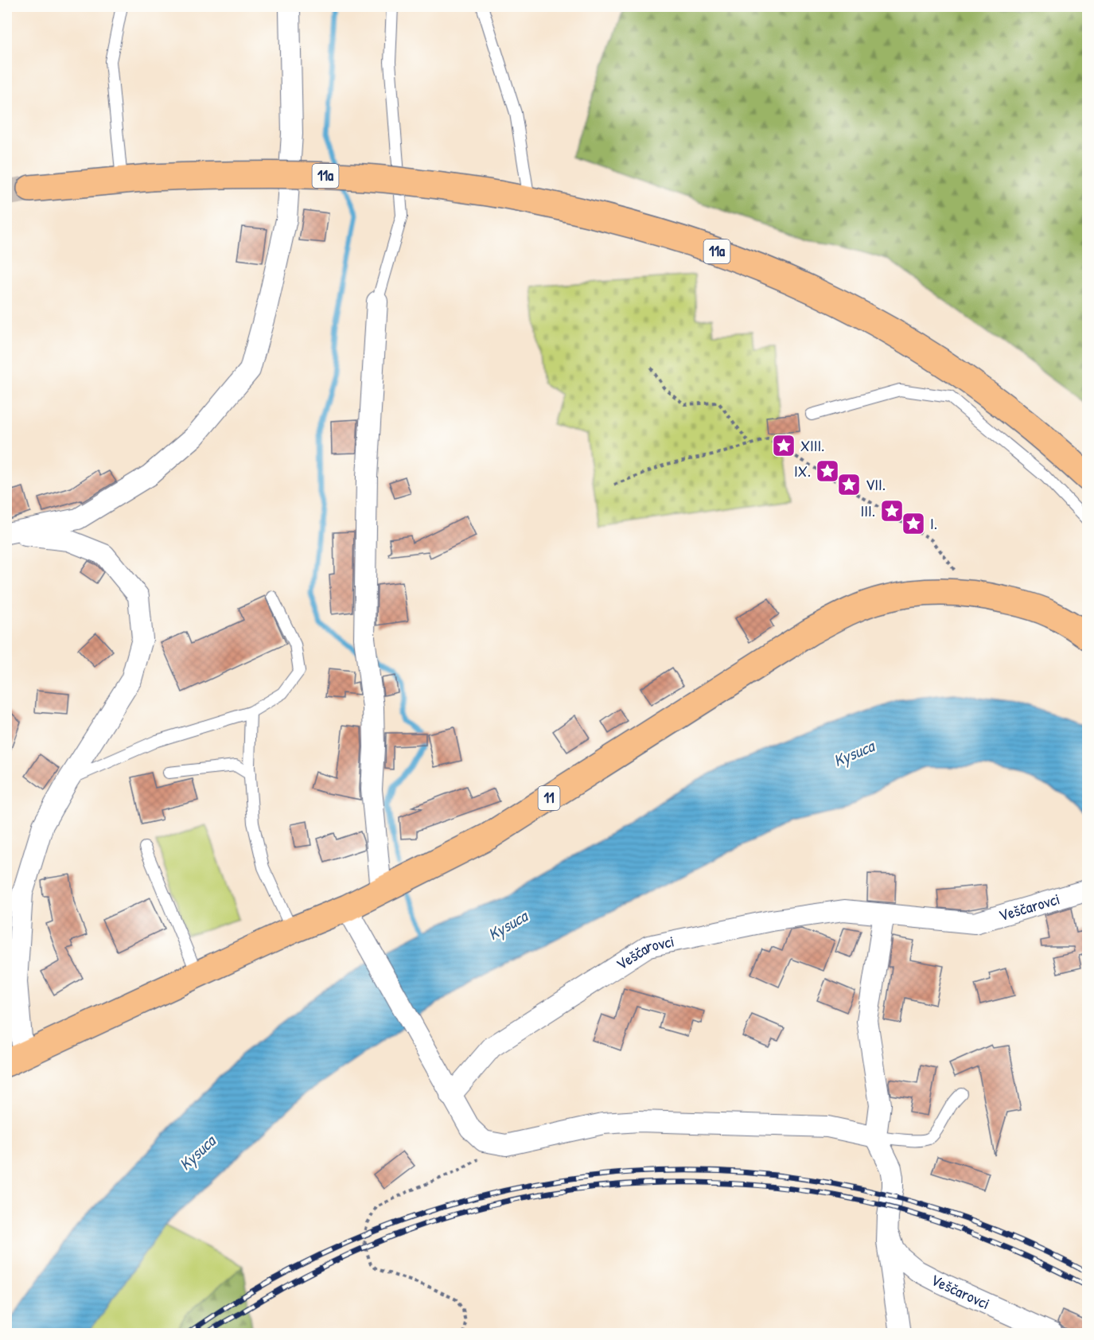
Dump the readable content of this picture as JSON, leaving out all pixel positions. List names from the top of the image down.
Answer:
{
  "streets": {
    "main road": ["11a", "11"],
    "street": ["Veščarovci"]
  },
  "water": ["Kysuca"],
  "places": {
    "place": [
      "XIII.",
      "IX.",
      "VII.",
      "III.",
      "I."
    ]
  }
}
